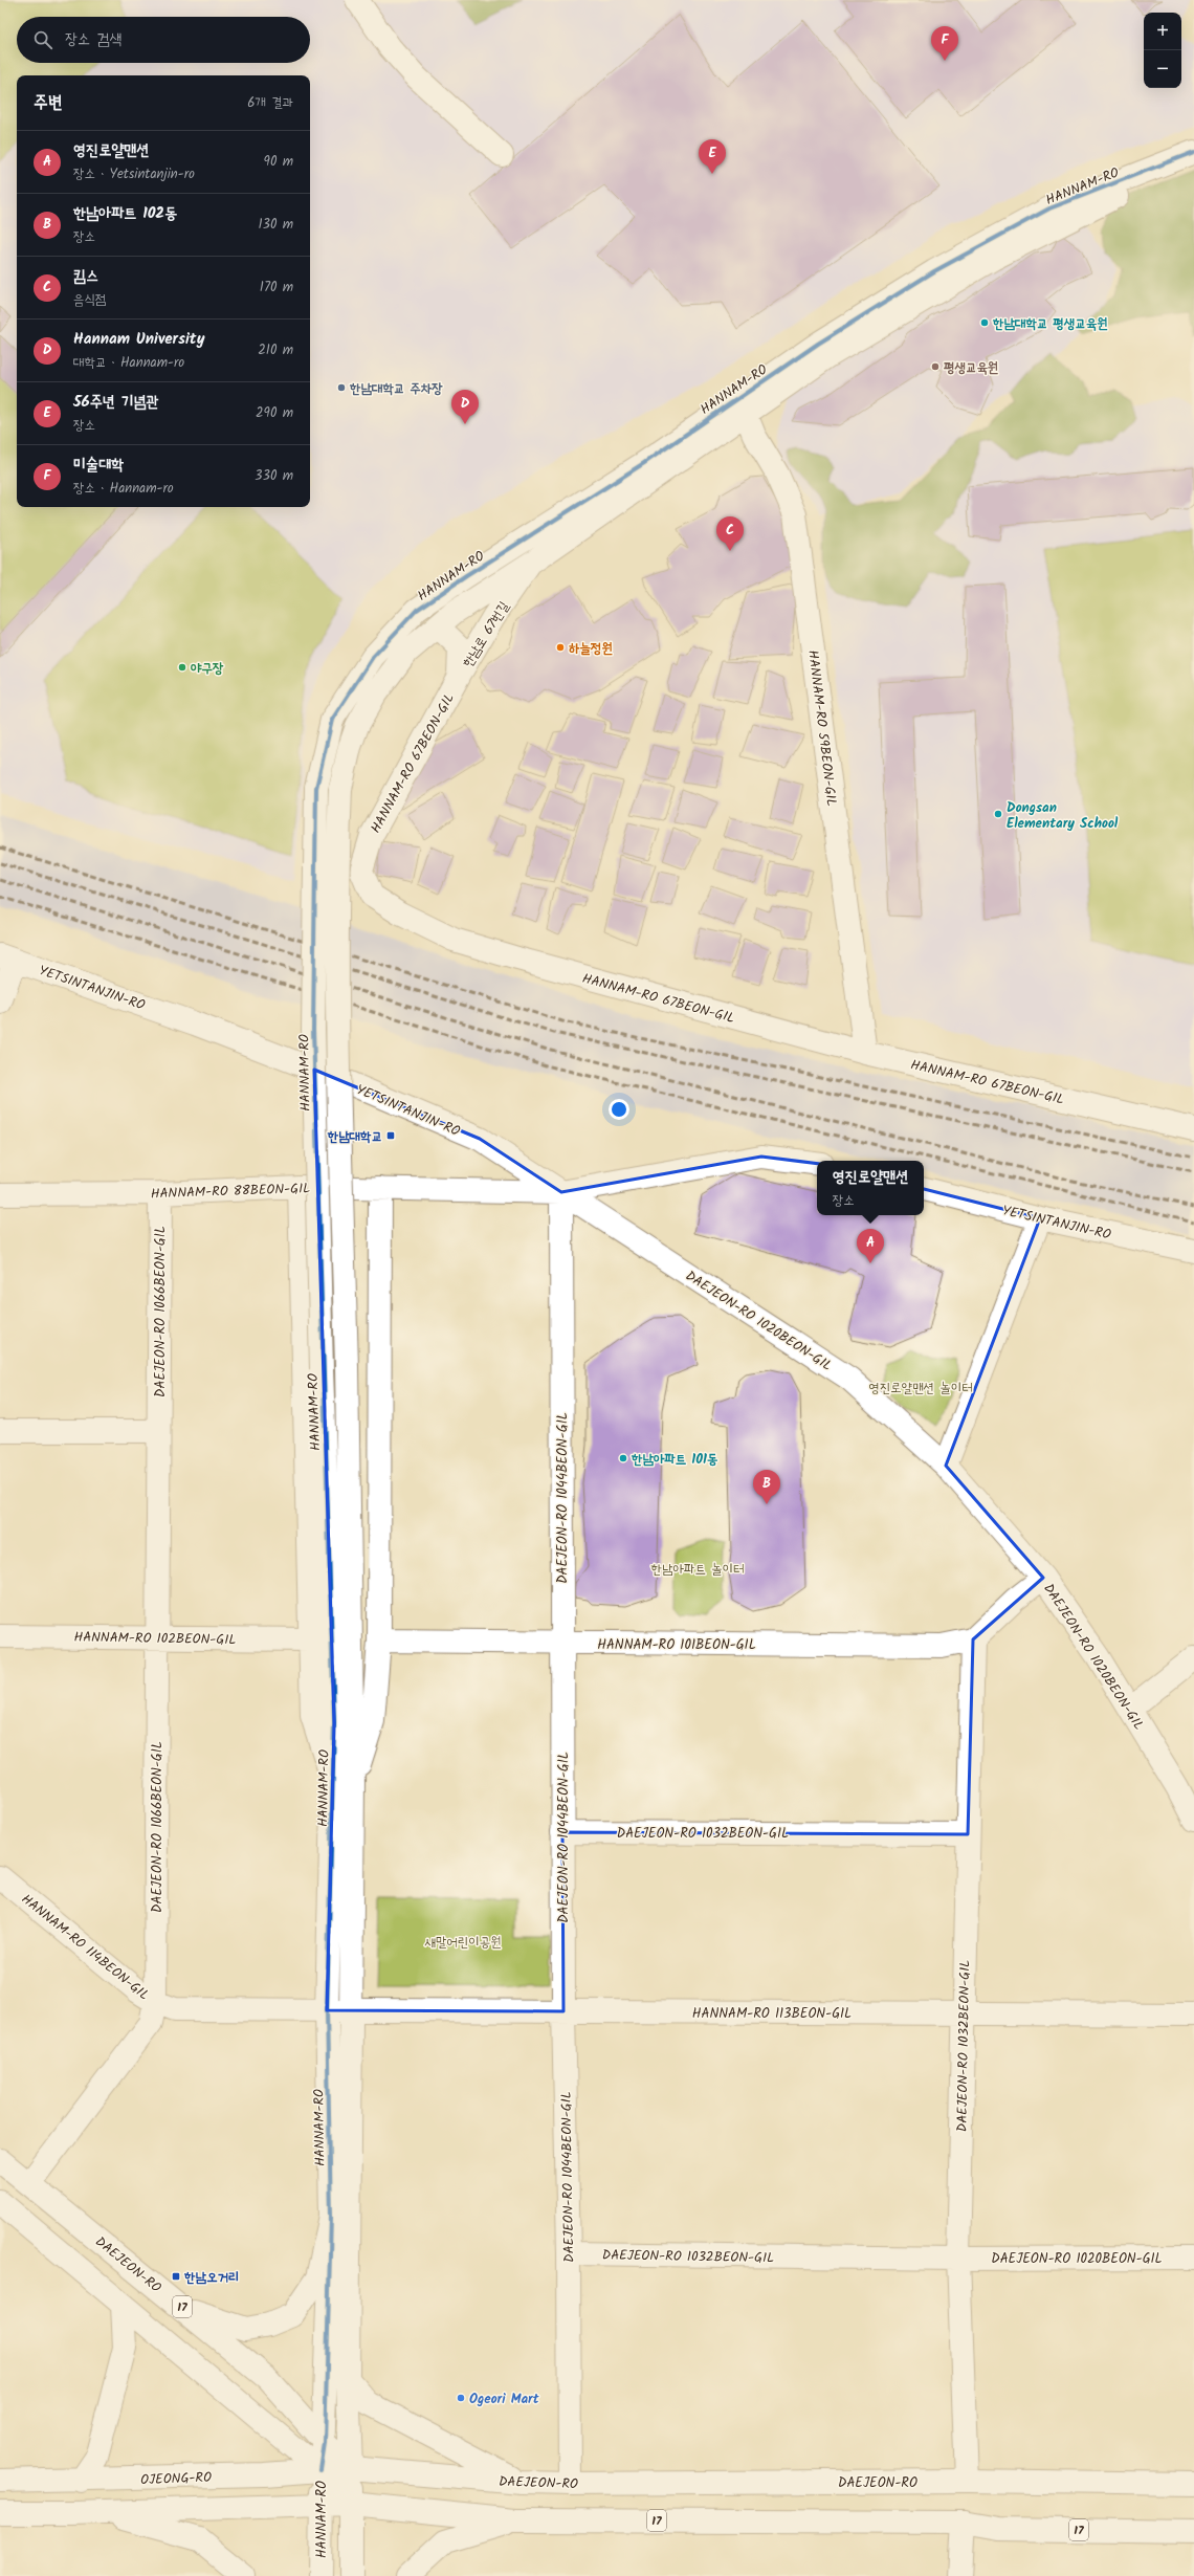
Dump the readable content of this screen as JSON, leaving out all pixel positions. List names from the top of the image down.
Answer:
{
  "streets": {
    "street": [
      "HANNAM-RO",
      "한남로 67번길",
      "HANNAM-RO 59BEON-GIL",
      "HANNAM-RO 67BEON-GIL",
      "YETSINTANJIN-RO",
      "HANNAM-RO 88BEON-GIL",
      "DAEJEON-RO 1066BEON-GIL",
      "DAEJEON-RO 1020BEON-GIL",
      "DAEJEON-RO 1044BEON-GIL",
      "HANNAM-RO 102BEON-GIL",
      "HANNAM-RO 101BEON-GIL",
      "DAEJEON-RO 1032BEON-GIL",
      "HANNAM-RO 114BEON-GIL",
      "HANNAM-RO 113BEON-GIL",
      "DAEJEON-RO",
      "17",
      "OJEONG-RO"
    ]
  },
  "crossings": [
    ["HANNAM-RO", "한남로 67번길"],
    ["HANNAM-RO", "HANNAM-RO 59BEON-GIL"],
    ["HANNAM-RO", "HANNAM-RO 114BEON-GIL"],
    ["HANNAM-RO", "HANNAM-RO 113BEON-GIL"],
    ["HANNAM-RO", "DAEJEON-RO"],
    ["HANNAM-RO", "17"],
    ["HANNAM-RO", "OJEONG-RO"],
    ["한남로 67번길", "HANNAM-RO 67BEON-GIL"],
    ["HANNAM-RO 59BEON-GIL", "HANNAM-RO 67BEON-GIL"],
    ["YETSINTANJIN-RO", "HANNAM-RO 88BEON-GIL"],
    ["YETSINTANJIN-RO", "DAEJEON-RO 1020BEON-GIL"],
    ["YETSINTANJIN-RO", "DAEJEON-RO 1044BEON-GIL"],
    ["HANNAM-RO 88BEON-GIL", "DAEJEON-RO 1066BEON-GIL"],
    ["HANNAM-RO 88BEON-GIL", "DAEJEON-RO 1020BEON-GIL"],
    ["HANNAM-RO 88BEON-GIL", "DAEJEON-RO 1044BEON-GIL"],
    ["DAEJEON-RO 1066BEON-GIL", "HANNAM-RO 102BEON-GIL"],
    ["DAEJEON-RO 1066BEON-GIL", "HANNAM-RO 114BEON-GIL"],
    ["DAEJEON-RO 1066BEON-GIL", "DAEJEON-RO"],
    ["DAEJEON-RO 1020BEON-GIL", "DAEJEON-RO 1044BEON-GIL"],
    ["DAEJEON-RO 1020BEON-GIL", "DAEJEON-RO 1032BEON-GIL"],
    ["DAEJEON-RO 1044BEON-GIL", "HANNAM-RO 101BEON-GIL"],
    ["DAEJEON-RO 1044BEON-GIL", "DAEJEON-RO 1032BEON-GIL"],
    ["DAEJEON-RO 1044BEON-GIL", "HANNAM-RO 113BEON-GIL"],
    ["DAEJEON-RO 1044BEON-GIL", "DAEJEON-RO"],
    ["HANNAM-RO 101BEON-GIL", "DAEJEON-RO 1032BEON-GIL"],
    ["DAEJEON-RO 1032BEON-GIL", "HANNAM-RO 113BEON-GIL"],
    ["DAEJEON-RO 1032BEON-GIL", "DAEJEON-RO"],
    ["HANNAM-RO 114BEON-GIL", "HANNAM-RO 113BEON-GIL"],
    ["DAEJEON-RO", "OJEONG-RO"]
  ],
  "parks": ["영진로얄맨션 놀이터", "한남아파트 놀이터", "새말어린이공원"],
  "places": {
    "other": [
      "한남대학교 평생교육원",
      "평생교육원",
      "한남대학교 주차장",
      "하늘정원",
      "야구장",
      "Dongsan Elementary School",
      "한남아파트 101동",
      "Ogeori Mart"
    ],
    "transit": ["한남대학교", "한남오거리"]
  },
  "page": {
    "map_buttons": ["+", "−"],
    "search": "장소 검색",
    "pins": [
      "F",
      "E",
      "D",
      "C",
      "A",
      "B"
    ],
    "heading": ["주변", "6개 결과"],
    "list": [
      {
        "mark": "A",
        "name": "영진로얄맨션",
        "note": "장소 · Yetsintanjin-ro",
        "value": "90 m"
      },
      {
        "mark": "B",
        "name": "한남아파트 102동",
        "note": "장소",
        "value": "130 m"
      },
      {
        "mark": "C",
        "name": "킴스",
        "note": "음식점",
        "value": "170 m"
      },
      {
        "mark": "D",
        "name": "Hannam University",
        "note": "대학교 · Hannam-ro",
        "value": "210 m"
      },
      {
        "mark": "E",
        "name": "56주년 기념관",
        "note": "장소",
        "value": "290 m"
      },
      {
        "mark": "F",
        "name": "미술대학",
        "note": "장소 · Hannam-ro",
        "value": "330 m"
      }
    ],
    "popup": ["영진로얄맨션", "장소"]
  }
}
